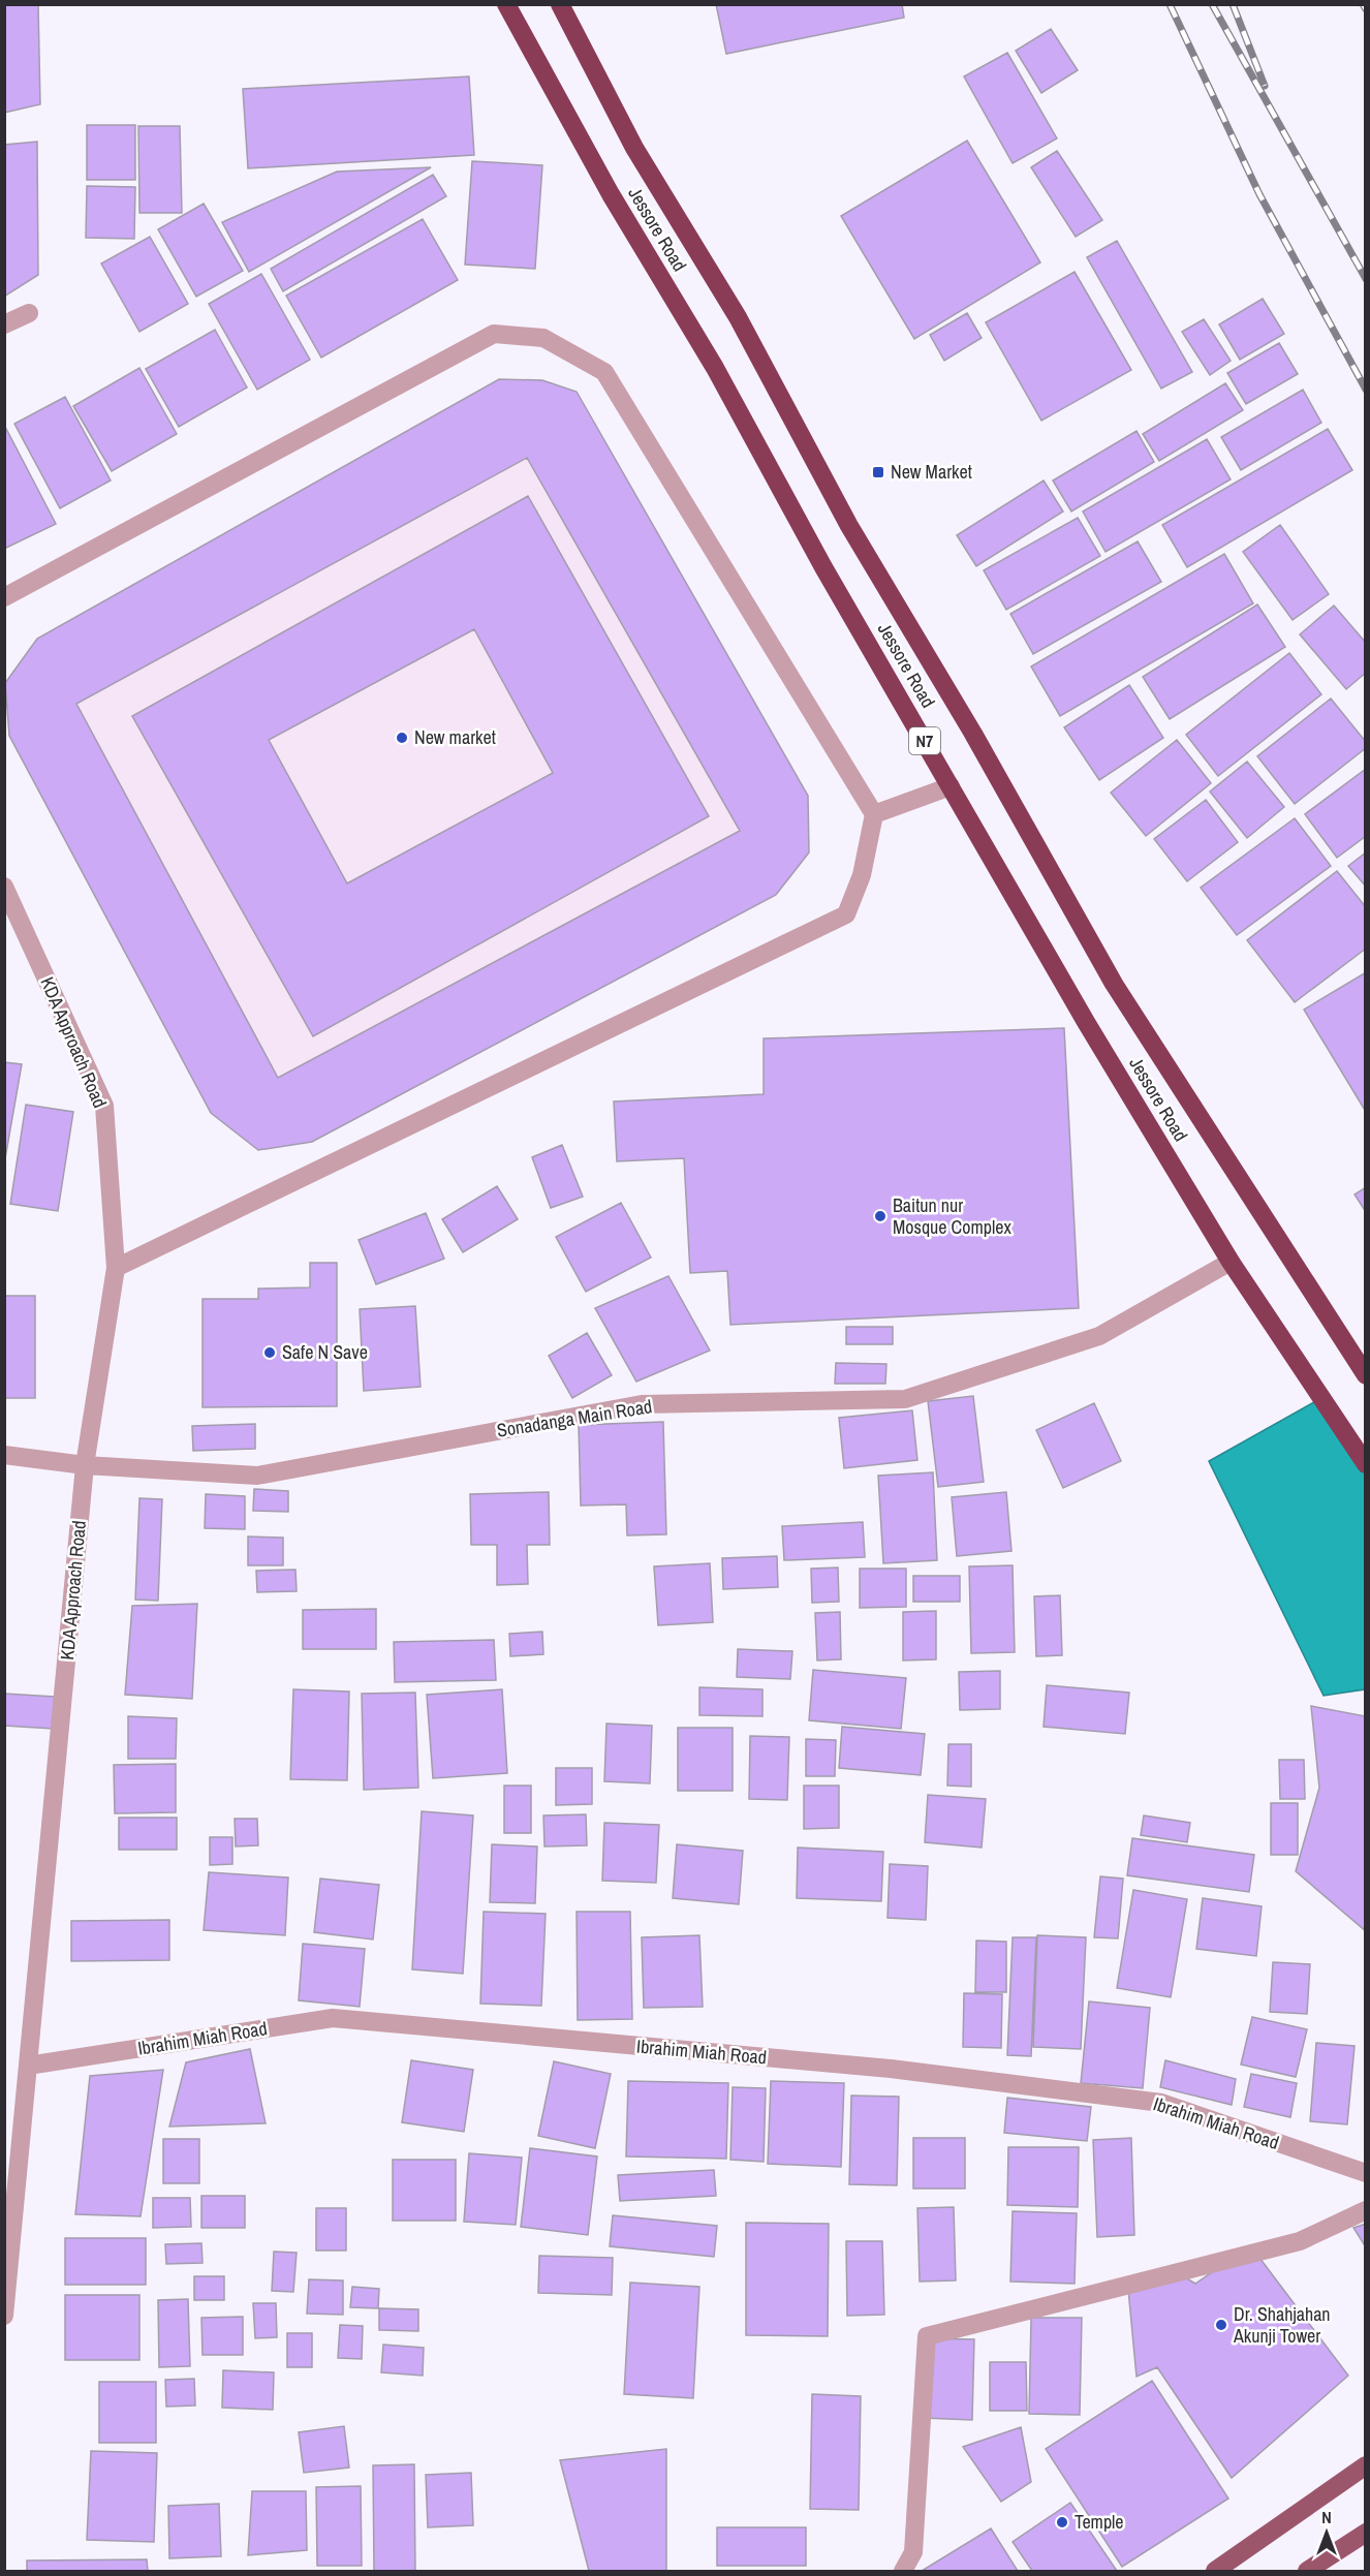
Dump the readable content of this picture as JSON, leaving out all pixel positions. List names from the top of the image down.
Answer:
{
  "streets": {
    "highway": ["Jessore Road", "N7"],
    "street": ["KDA Approach Road", "Sonadanga Main Road", "Ibrahim Miah Road"]
  },
  "crossings": [
    ["Jessore Road", "Sonadanga Main Road"],
    ["KDA Approach Road", "Sonadanga Main Road"],
    ["KDA Approach Road", "Ibrahim Miah Road"]
  ],
  "places": {
    "transit": ["New Market"],
    "other": [
      "New market",
      "Baitun nur Mosque Complex",
      "Safe N Save",
      "Dr. Shahjahan Akunji Tower",
      "Temple"
    ]
  },
  "north": "top"
}
